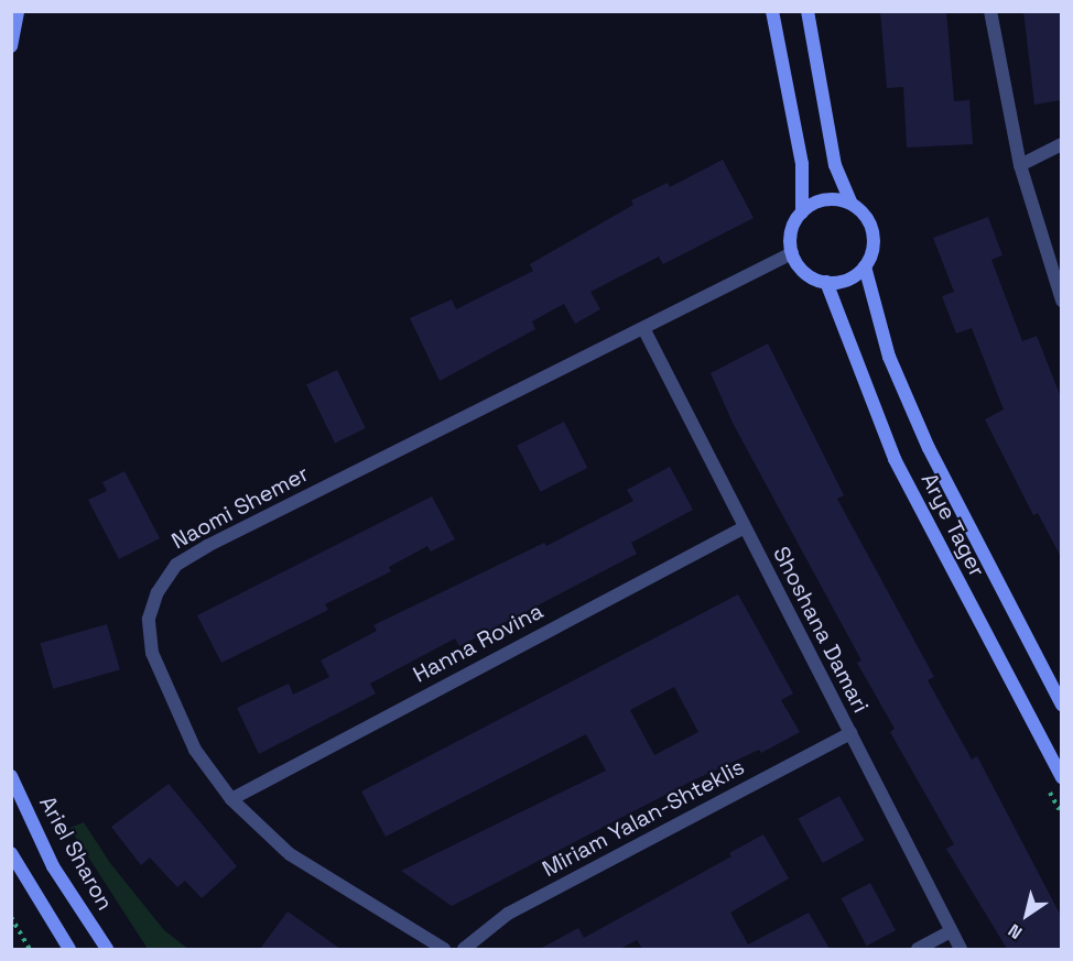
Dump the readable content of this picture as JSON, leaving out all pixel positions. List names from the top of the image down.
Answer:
{
  "streets": {
    "street": [
      "Naomi Shemer",
      "Arye Tager",
      "Shoshana Damari",
      "Hanna Rovina",
      "Miriam Yalan-Shteklis",
      "Ariel Sharon"
    ]
  },
  "crossings": [
    ["Naomi Shemer", "Arye Tager"],
    ["Naomi Shemer", "Shoshana Damari"],
    ["Naomi Shemer", "Hanna Rovina"],
    ["Shoshana Damari", "Hanna Rovina"],
    ["Shoshana Damari", "Miriam Yalan-Shteklis"]
  ],
  "north": "bottom left"
}
